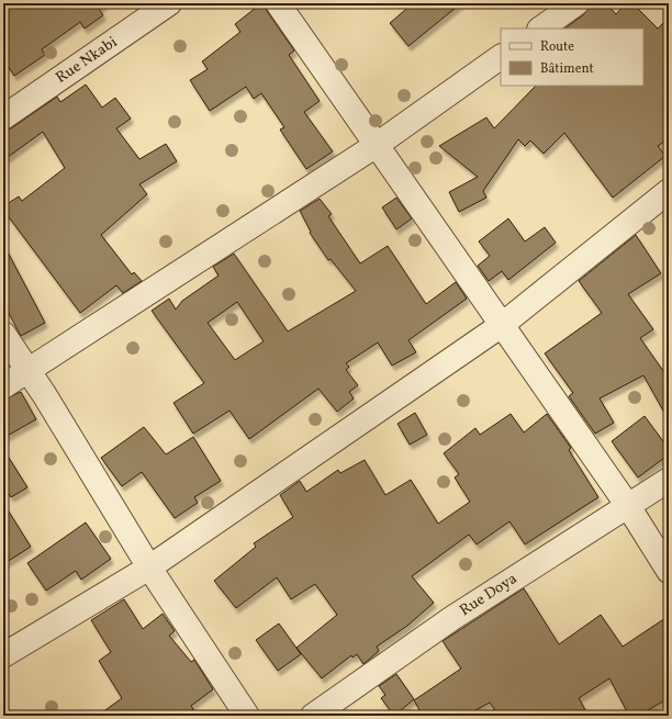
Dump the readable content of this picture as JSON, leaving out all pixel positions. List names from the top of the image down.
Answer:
{
  "streets": {
    "street": ["Rue Nkabi", "Rue Doya"]
  },
  "legend": ["Route", "Bâtiment"]
}
